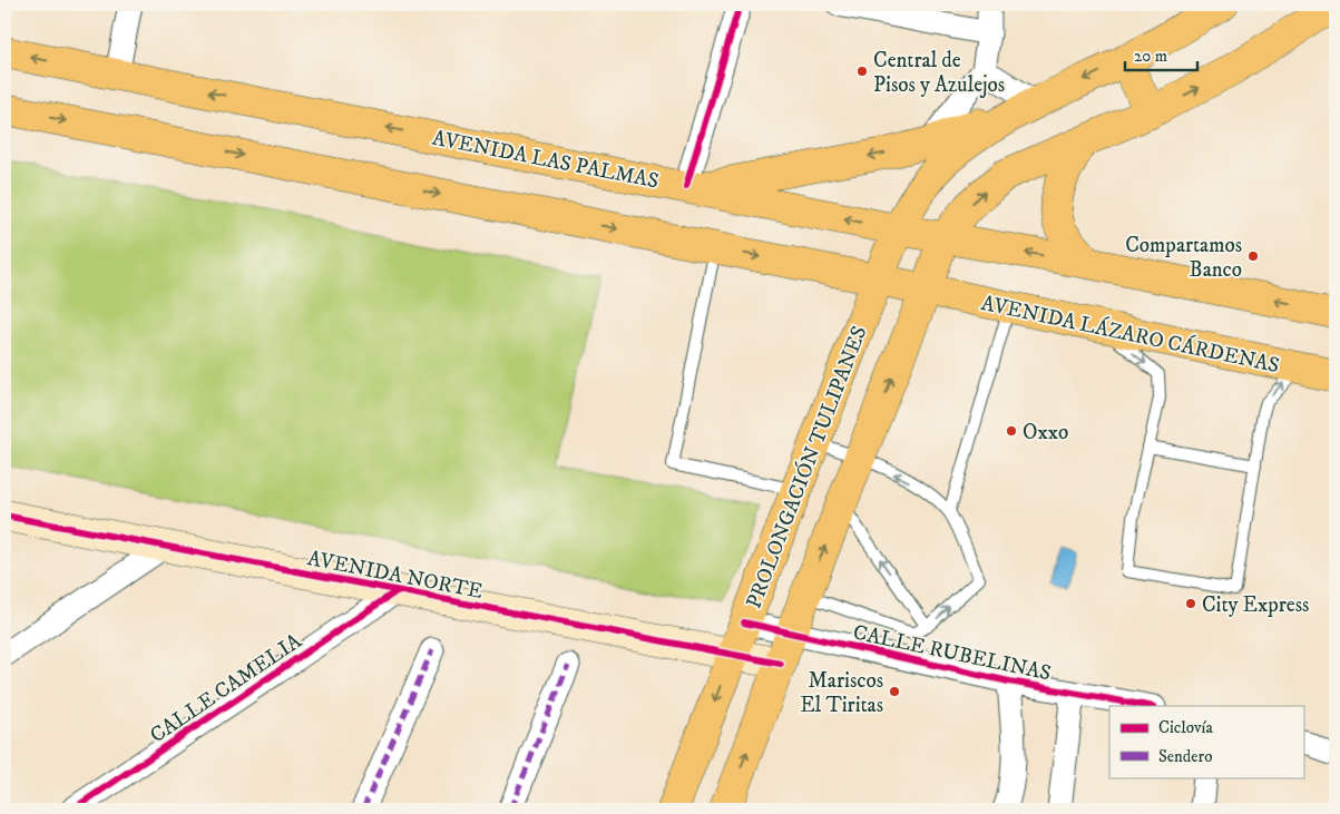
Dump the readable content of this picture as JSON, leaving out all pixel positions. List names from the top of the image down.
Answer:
{
  "streets": {
    "main road": ["AVENIDA LAS PALMAS", "AVENIDA LÁZARO CÁRDENAS", "PROLONGACIÓN TULIPANES"],
    "street": ["AVENIDA NORTE", "CALLE RUBELINAS", "CALLE CAMELIA"]
  },
  "crossings": [
    ["AVENIDA LAS PALMAS", "PROLONGACIÓN TULIPANES"],
    ["PROLONGACIÓN TULIPANES", "AVENIDA NORTE"],
    ["PROLONGACIÓN TULIPANES", "CALLE RUBELINAS"],
    ["AVENIDA NORTE", "CALLE CAMELIA"]
  ],
  "places": [
    "Central de Pisos y Azulejos",
    "Compartamos Banco",
    "Oxxo",
    "City Express",
    "Mariscos El Tiritas"
  ],
  "legend": ["Ciclovía", "Sendero"],
  "scale_bar": "20 m"
}
